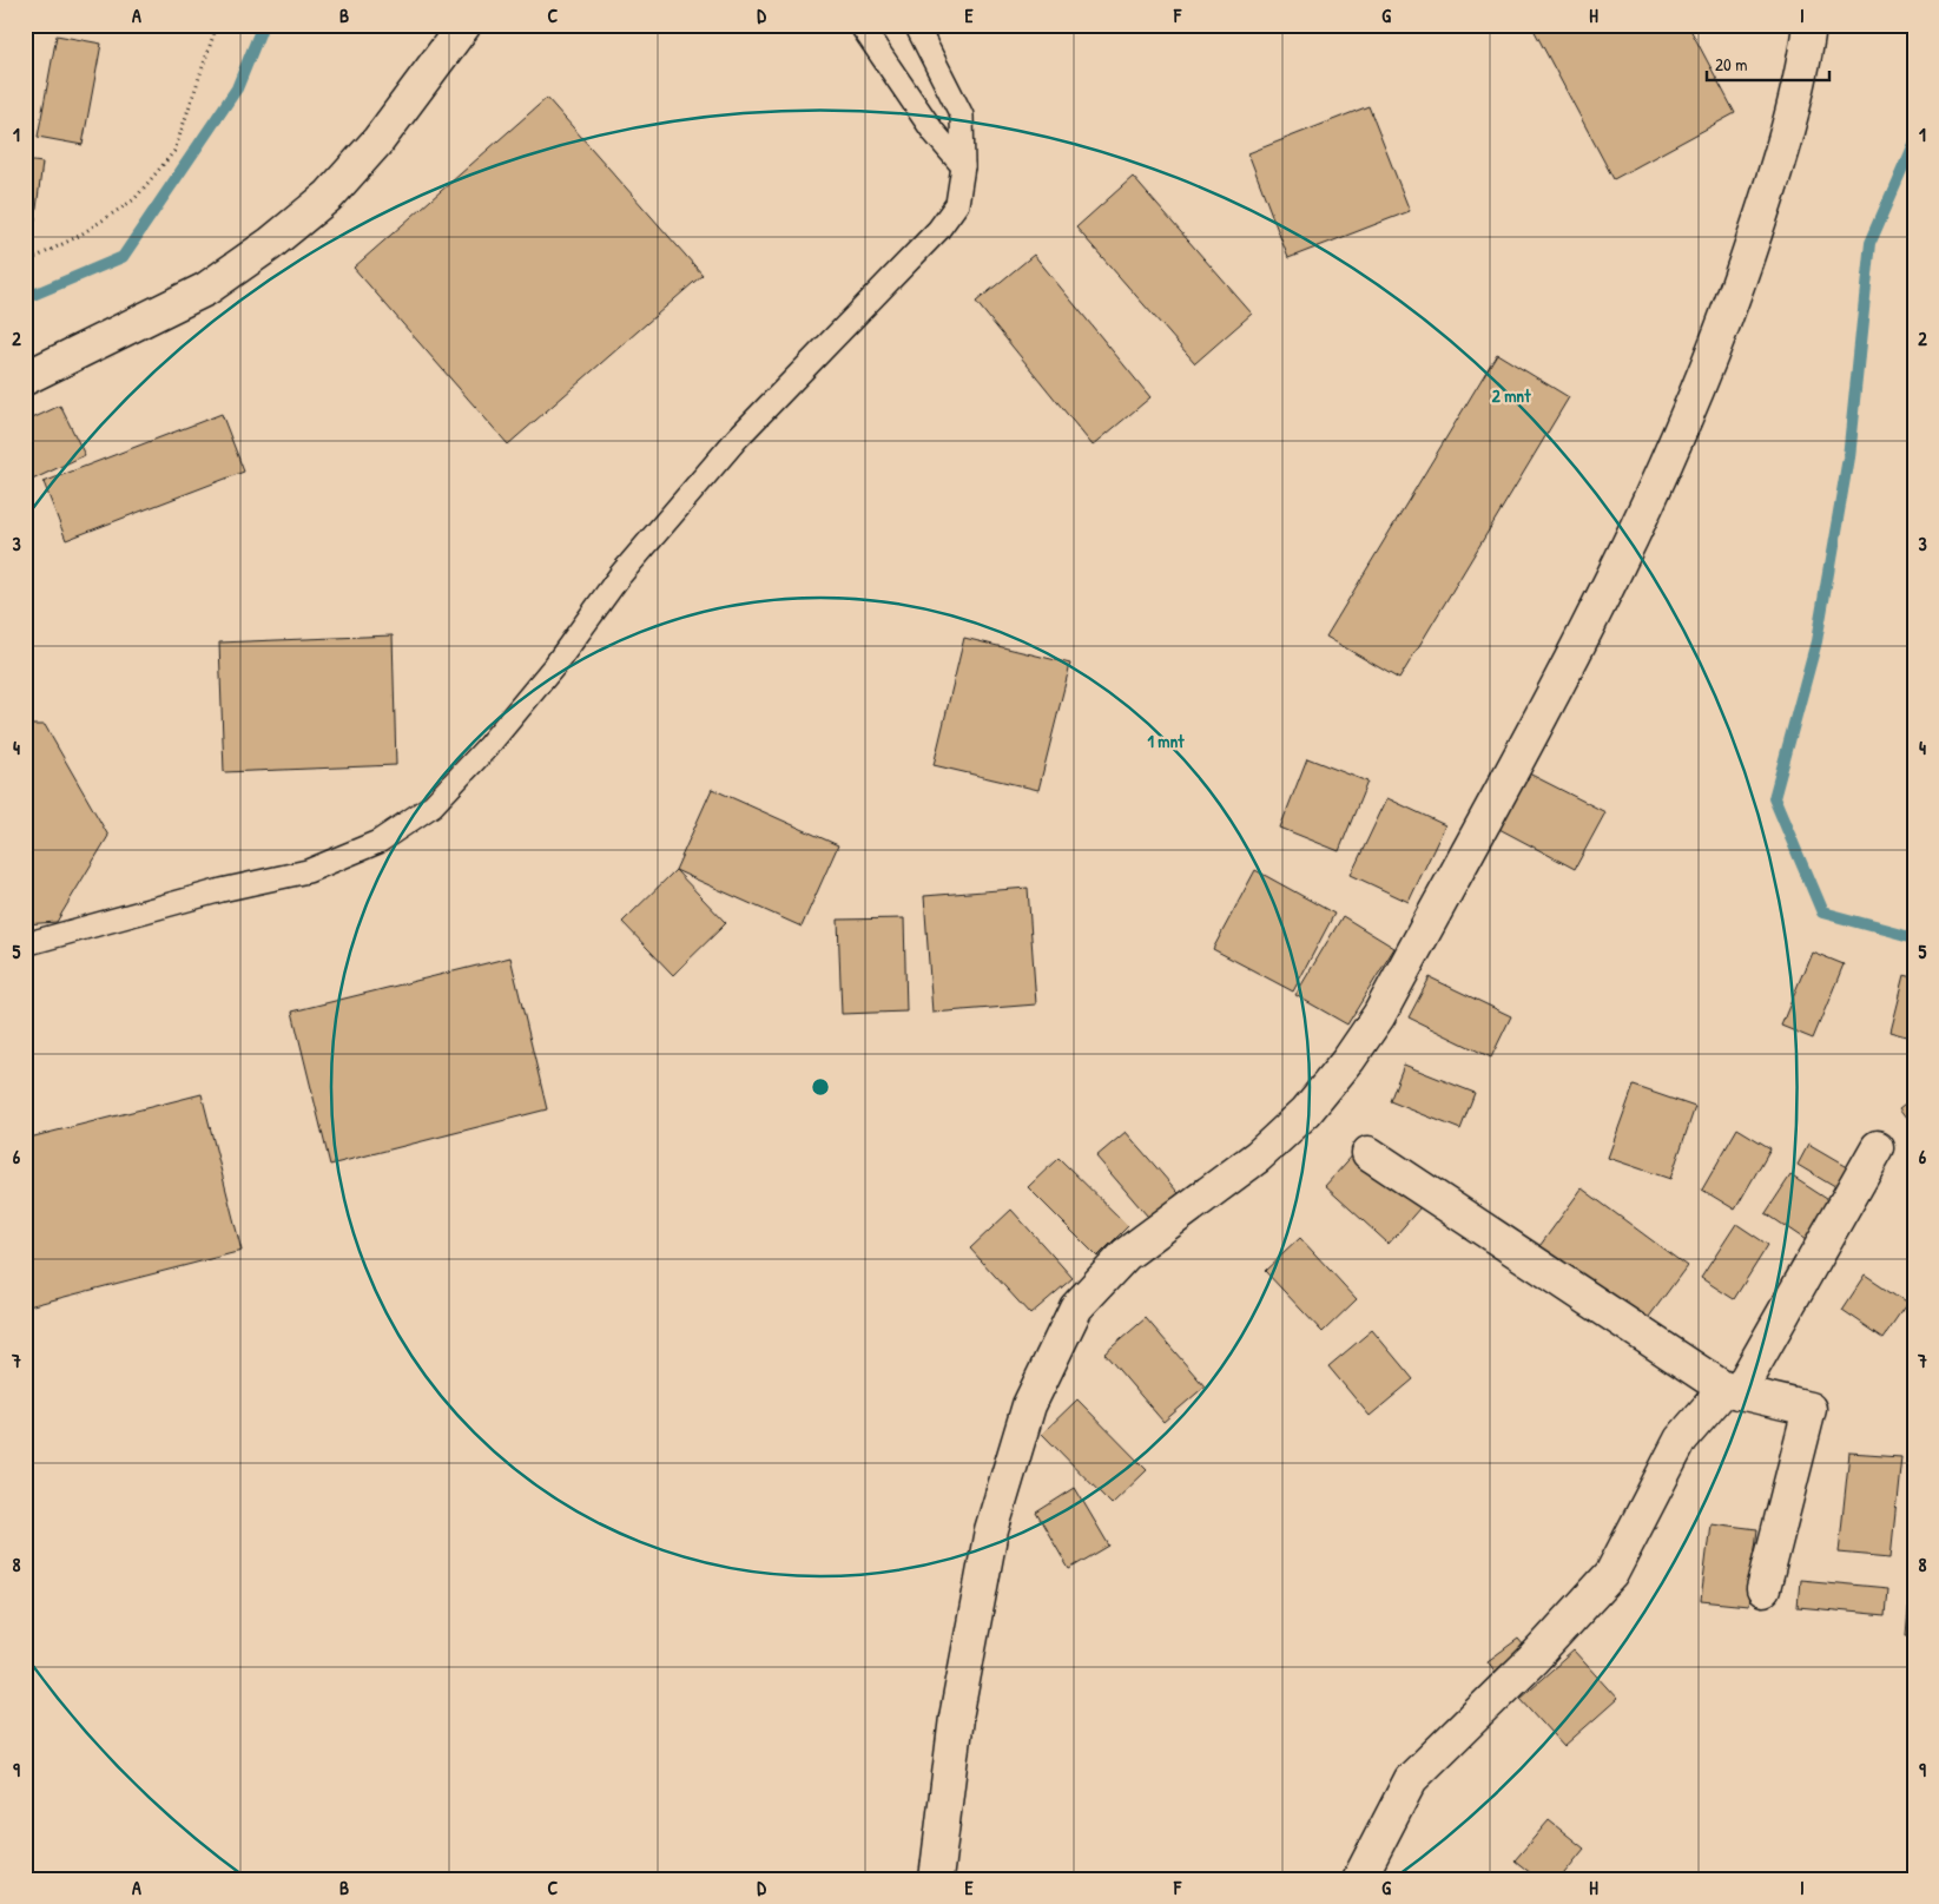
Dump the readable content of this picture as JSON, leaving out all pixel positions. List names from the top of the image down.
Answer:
{
  "scale_bar": "20 m",
  "grid": {
    "columns": [
      "A",
      "B",
      "C",
      "D",
      "E",
      "F",
      "G",
      "H",
      "I"
    ],
    "rows": [
      "1",
      "2",
      "3",
      "4",
      "5",
      "6",
      "7",
      "8",
      "9"
    ]
  },
  "rings": ["2 mnt", "1 mnt"]
}
